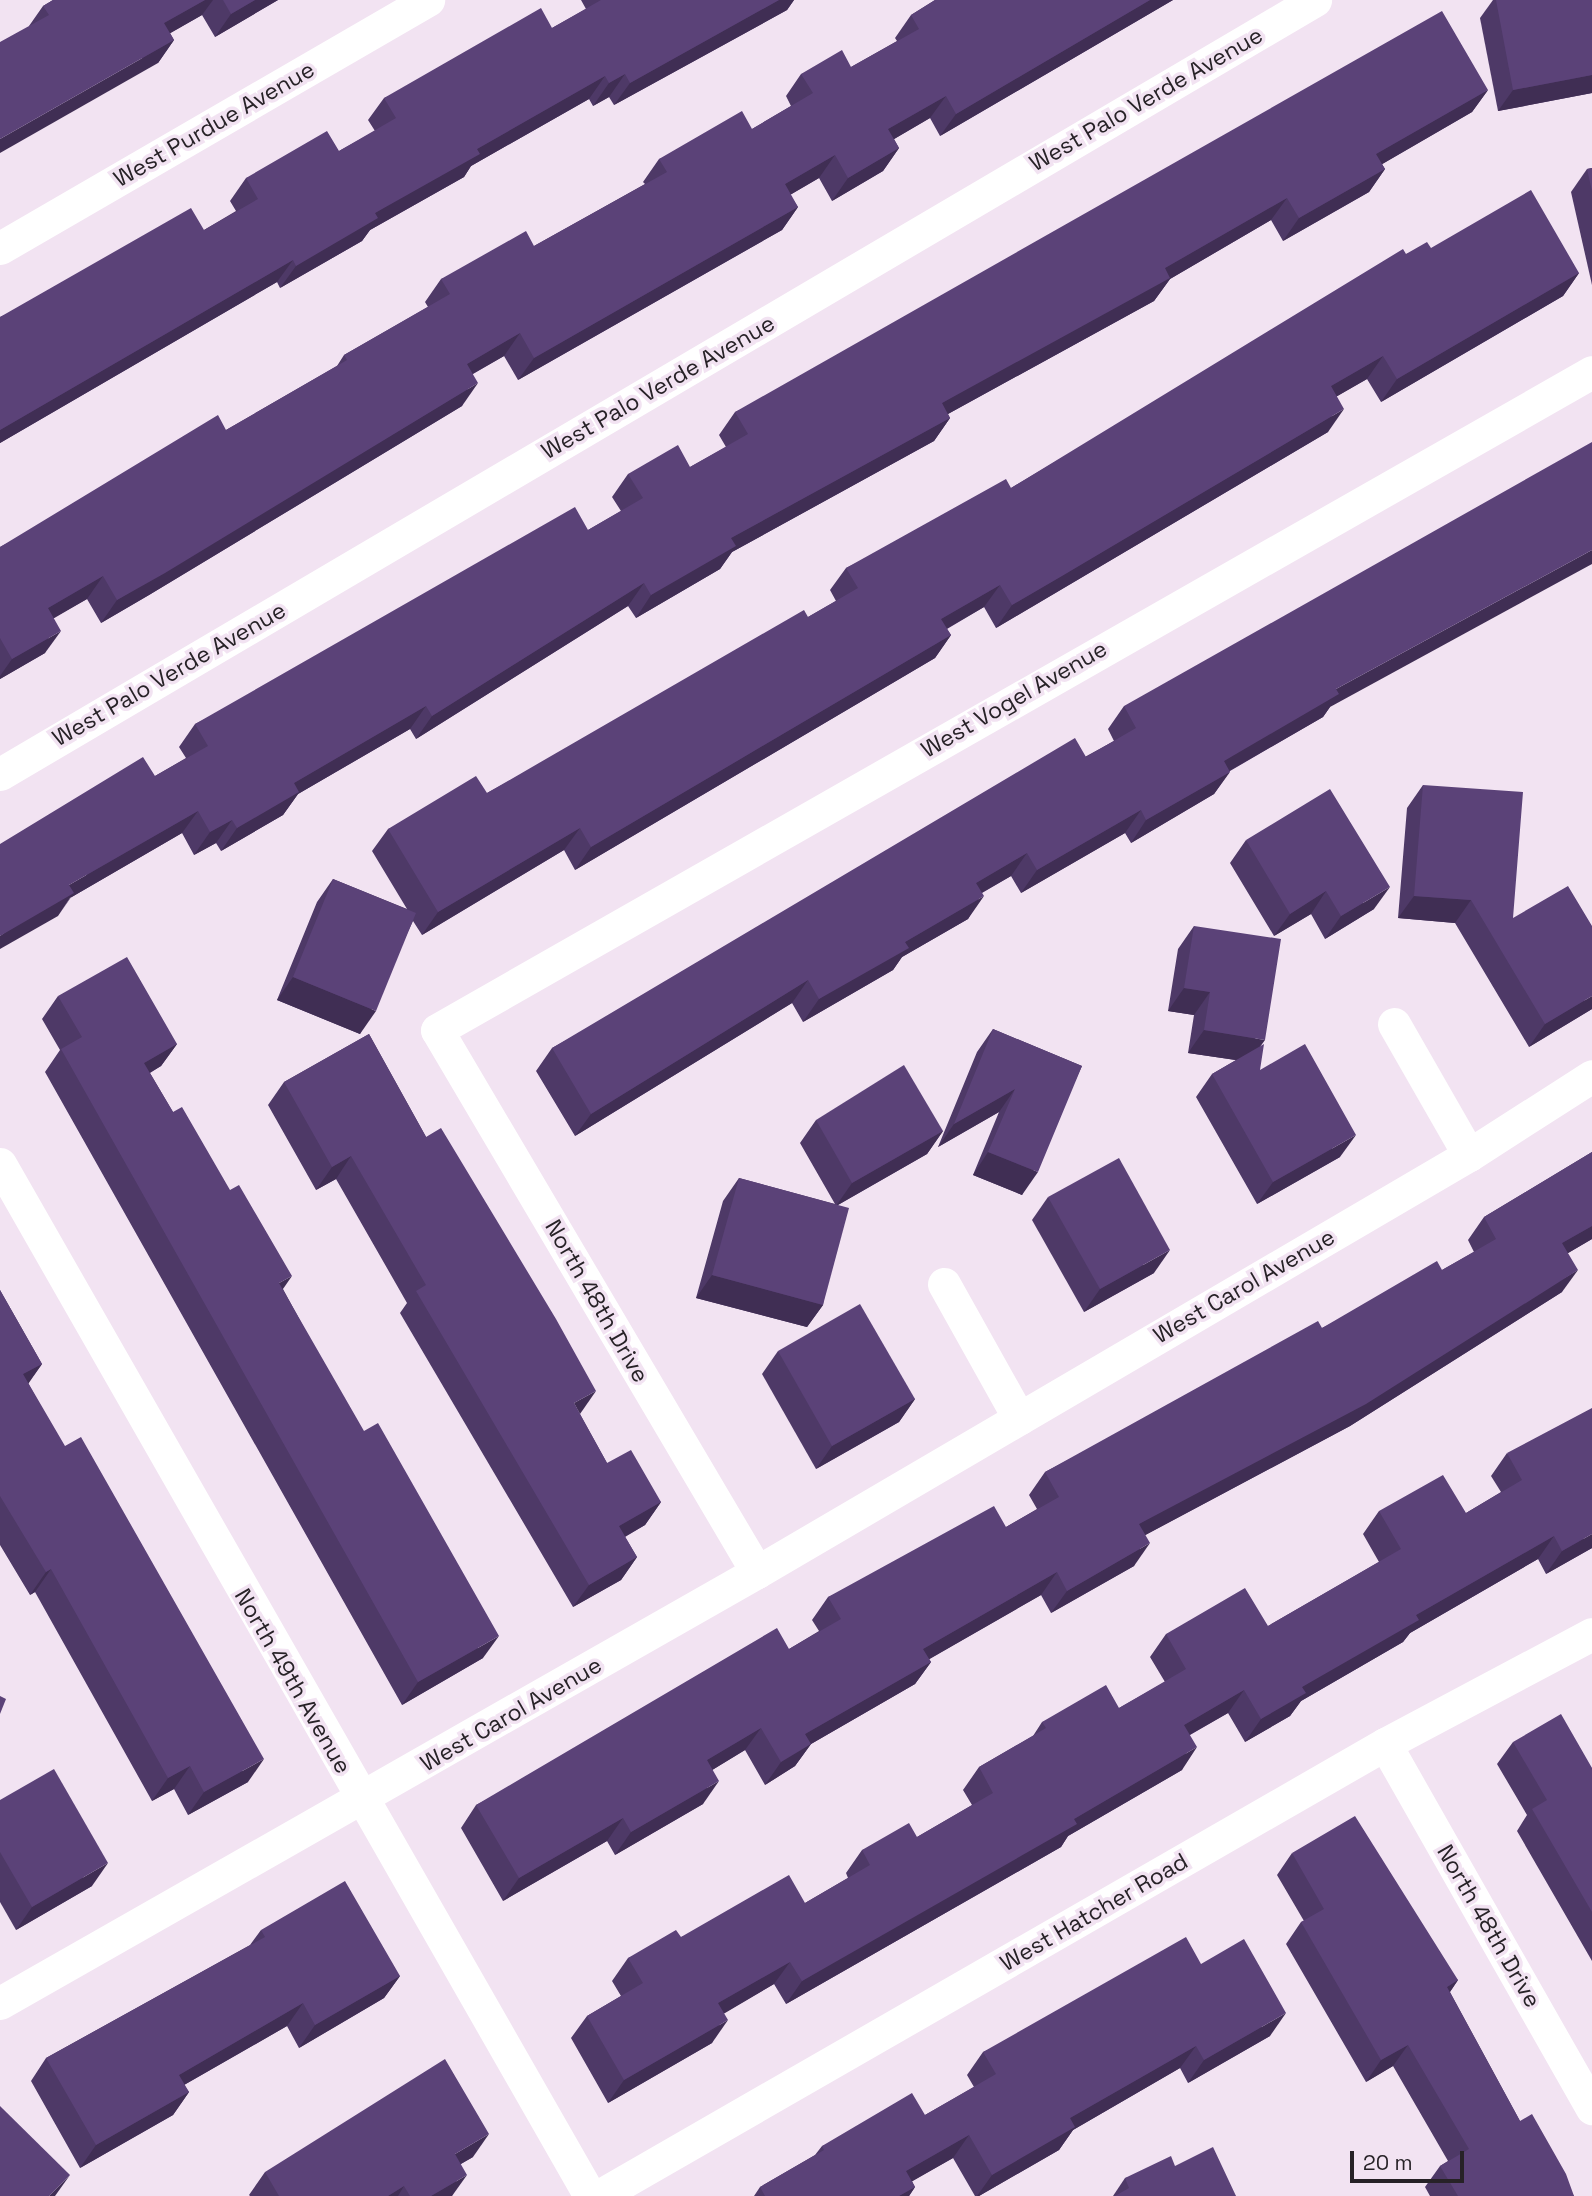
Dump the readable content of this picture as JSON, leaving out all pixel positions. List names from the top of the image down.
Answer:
{
  "streets": {
    "street": [
      "West Palo Verde Avenue",
      "West Purdue Avenue",
      "West Vogel Avenue",
      "West Carol Avenue",
      "North 48th Drive",
      "North 49th Avenue",
      "West Hatcher Road"
    ]
  },
  "crossings": [
    ["West Vogel Avenue", "North 48th Drive"],
    ["West Carol Avenue", "North 48th Drive"],
    ["West Carol Avenue", "North 49th Avenue"],
    ["North 48th Drive", "West Hatcher Road"]
  ],
  "scale_bar": "20 m"
}
